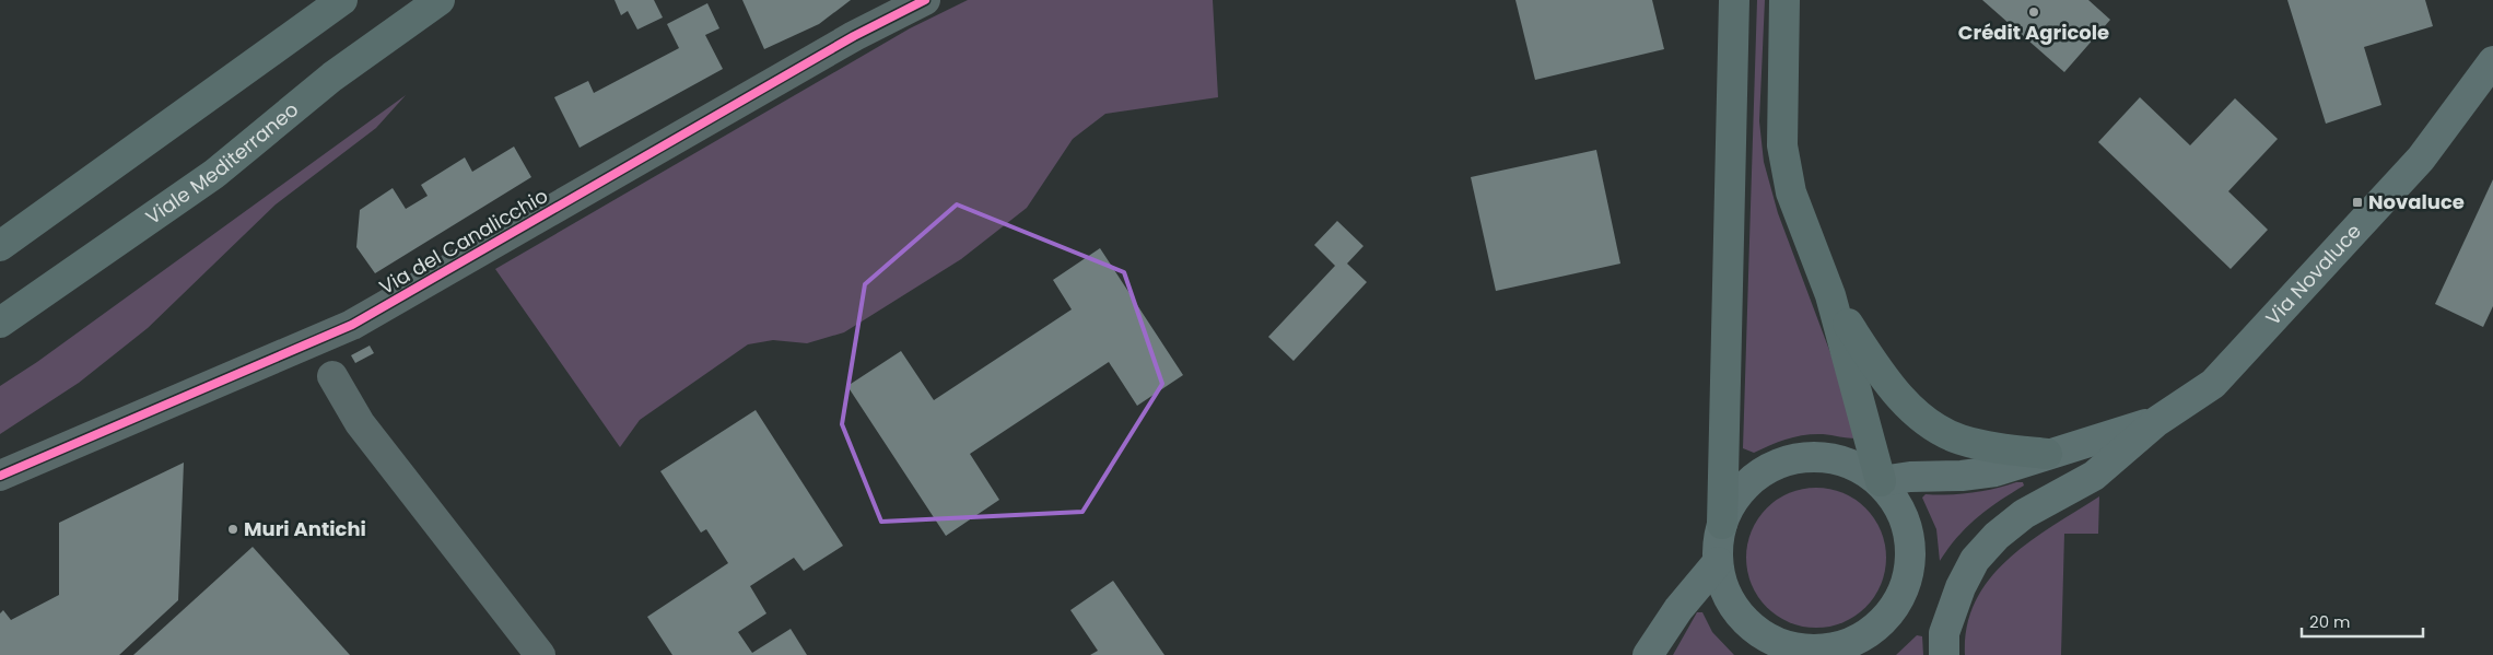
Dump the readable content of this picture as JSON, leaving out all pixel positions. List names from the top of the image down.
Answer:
{
  "streets": {
    "highway": ["Viale Mediterraneo"],
    "main road": ["Via Novaluce"],
    "street": ["Via del Canalicchio"]
  },
  "places": {
    "other": ["Crédit Agricole", "Muri Antichi"],
    "transit": ["Novaluce"]
  },
  "scale_bar": "20 m"
}
